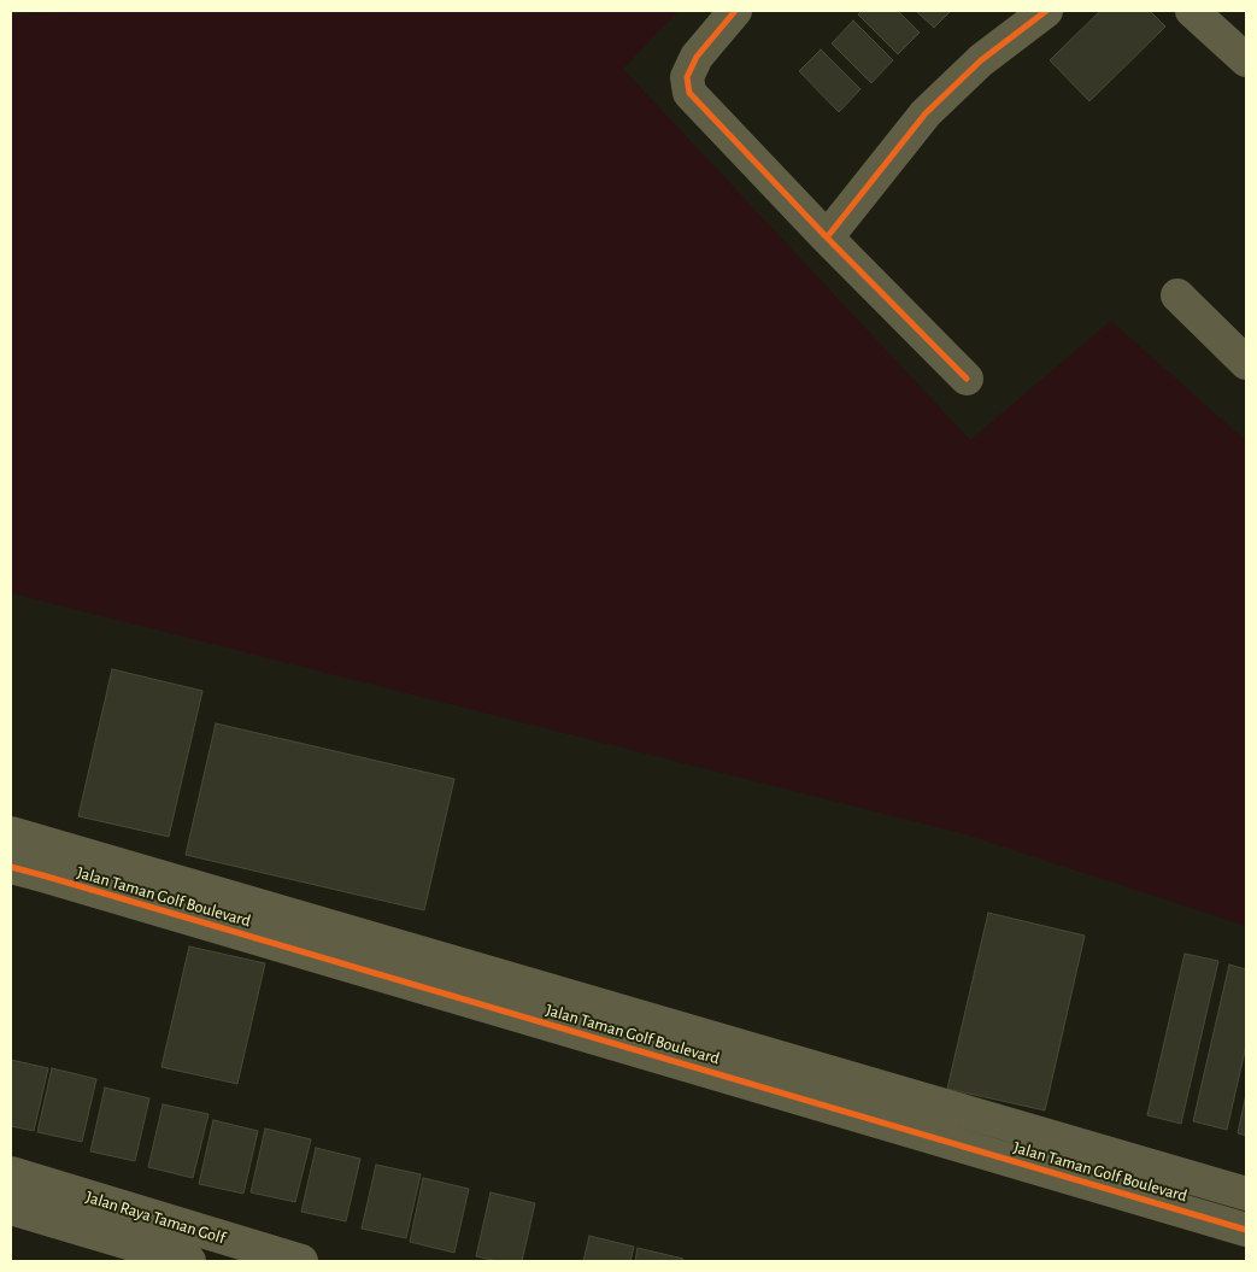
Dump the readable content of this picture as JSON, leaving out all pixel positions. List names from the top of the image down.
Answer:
{
  "streets": {
    "street": ["Jalan Taman Golf Boulevard", "Jalan Raya Taman Golf"]
  }
}
